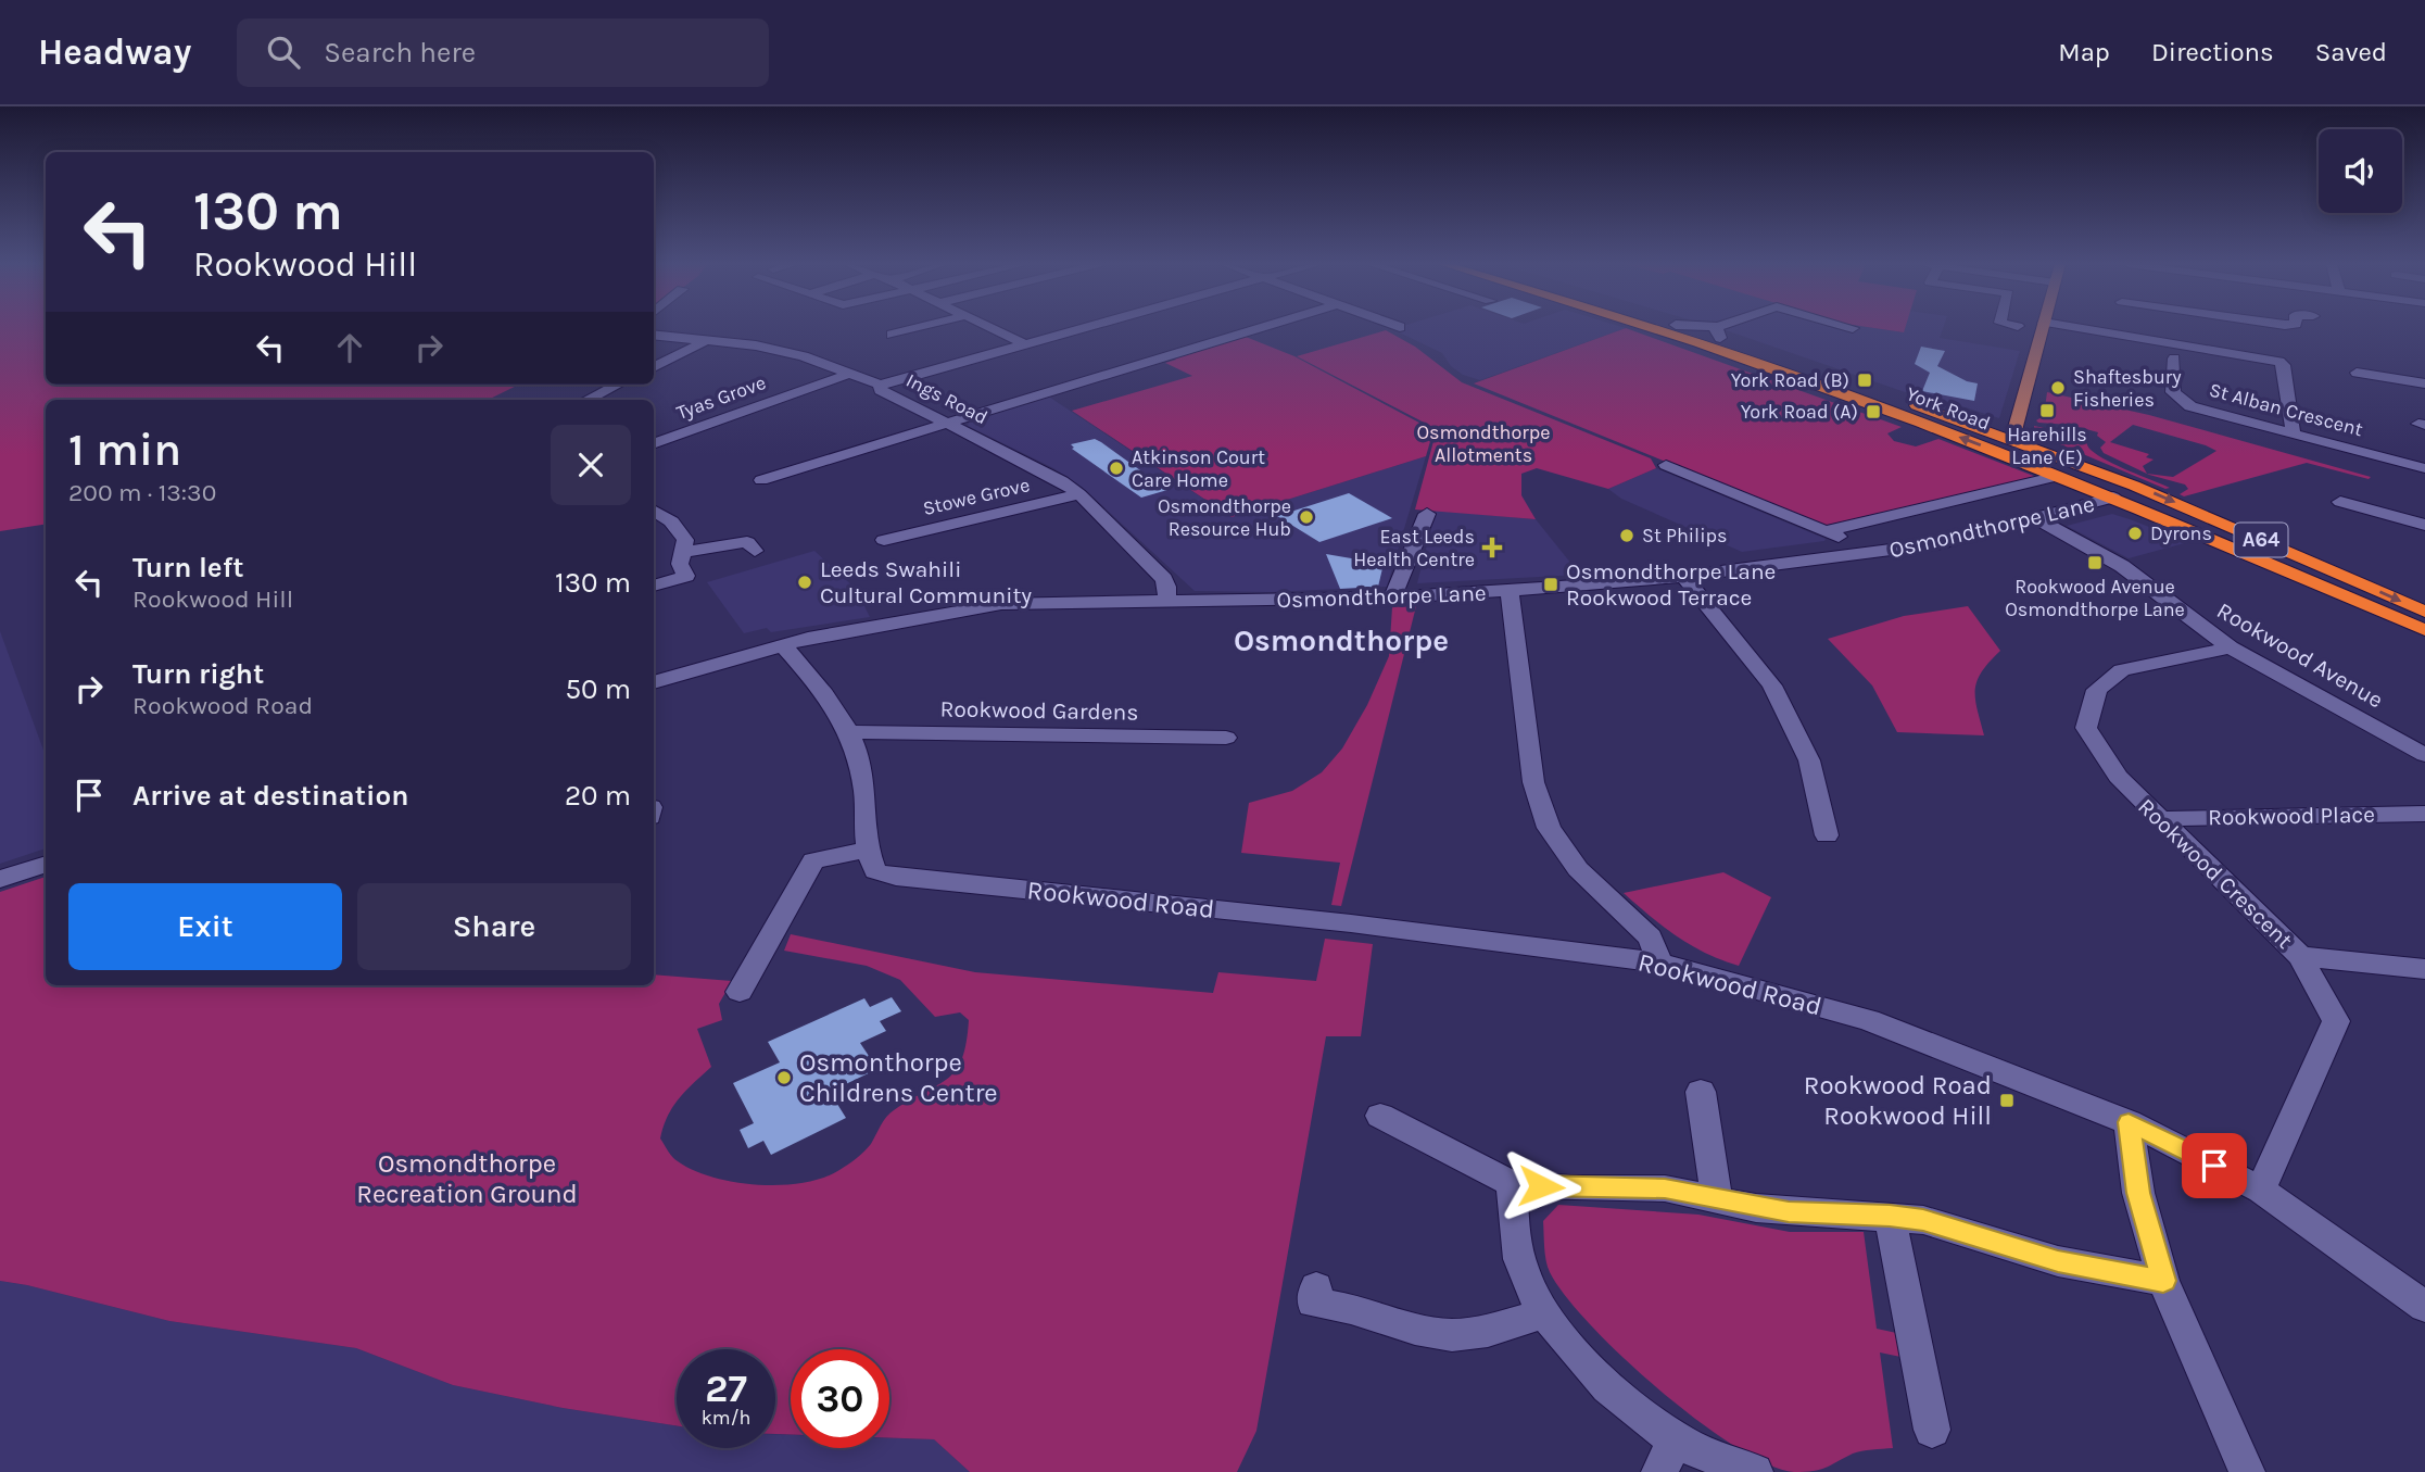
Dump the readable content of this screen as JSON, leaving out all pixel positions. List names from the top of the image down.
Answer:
{
  "streets": {
    "highway": ["York Road", "A64"],
    "street": [
      "Tyas Grove",
      "Ings Road",
      "St Alban Crescent",
      "Stowe Grove",
      "Osmondthorpe Lane",
      "Rookwood Avenue",
      "Rookwood Gardens",
      "Rookwood Place",
      "Rookwood Crescent",
      "Rookwood Road"
    ]
  },
  "crossings": [
    ["Tyas Grove", "Ings Road"],
    ["Ings Road", "Stowe Grove"],
    ["Ings Road", "Osmondthorpe Lane"],
    ["York Road", "Osmondthorpe Lane"],
    ["Osmondthorpe Lane", "Rookwood Avenue"],
    ["Rookwood Avenue", "Rookwood Crescent"],
    ["Rookwood Place", "Rookwood Crescent"],
    ["Rookwood Crescent", "Rookwood Road"]
  ],
  "districts": ["Osmondthorpe"],
  "parks": ["Osmondthorpe Allotments", "Osmondthorpe Recreation Ground"],
  "places": {
    "transit": [
      "York Road (B)",
      "Harehills Lane (E)",
      "York Road (A)",
      "Rookwood Avenue Osmondthorpe Lane",
      "Osmondthorpe Lane Rookwood Terrace",
      "Rookwood Road Rookwood Hill"
    ],
    "other": [
      "Shaftesbury Fisheries",
      "Atkinson Court Care Home",
      "Osmondthorpe Resource Hub",
      "Dyrons",
      "St Philips",
      "Leeds Swahili Cultural Community",
      "Osmonthorpe Childrens Centre"
    ],
    "health": ["East Leeds Health Centre"]
  },
  "page": {
    "header": "Headway",
    "search": "Search here",
    "nav": ["Map", "Directions", "Saved"],
    "turn": ["130 m", "Rookwood Hill"],
    "heading": ["1 min", "200 m · 13:30"],
    "list": [
      {
        "name": "Turn left",
        "note": "Rookwood Hill",
        "value": "130 m"
      },
      {
        "name": "Turn right",
        "note": "Rookwood Road",
        "value": "50 m"
      },
      {
        "name": "Arrive at destination",
        "value": "20 m"
      }
    ],
    "buttons": ["Exit", "Share"],
    "speed": "27 km/h",
    "limit": "30"
  }
}
